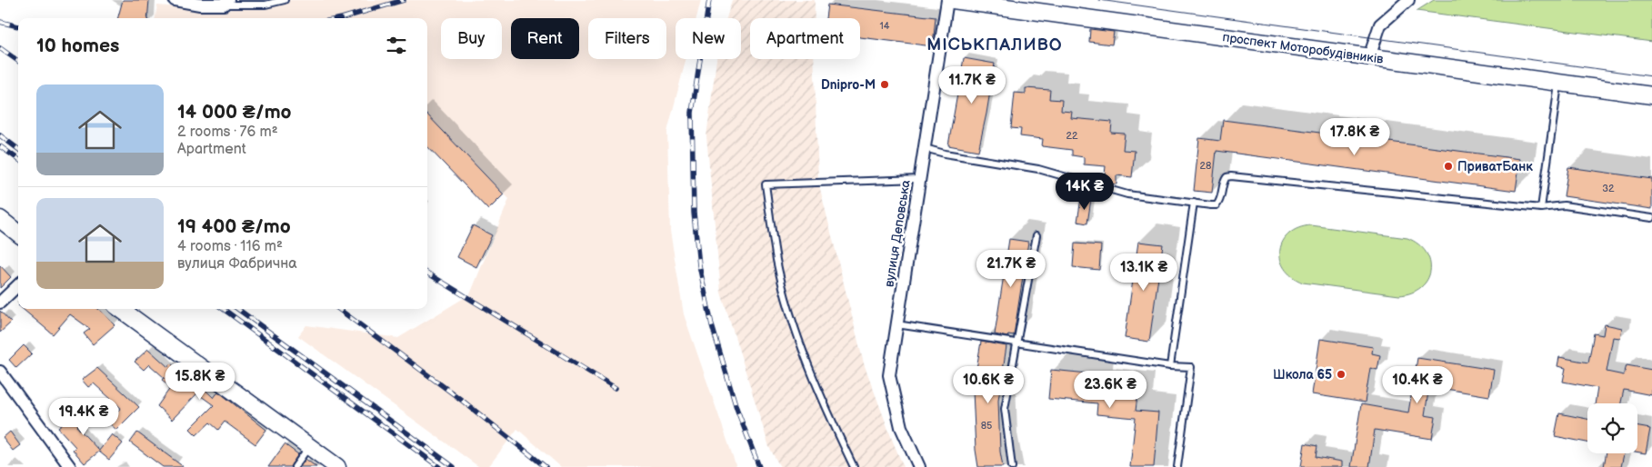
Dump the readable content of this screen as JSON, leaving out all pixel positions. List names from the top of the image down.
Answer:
{
  "streets": {
    "street": ["проспект Моторобудівників", "вулиця Деповська"]
  },
  "districts": ["МІСЬКПАЛИВО"],
  "places": ["Dnipro-M", "ПриватБанк", "Школа 65"],
  "house_numbers": [
    "14",
    "22",
    "28",
    "32",
    "85"
  ],
  "page": {
    "chip": [
      "Buy",
      "Rent",
      "Filters",
      "New",
      "Apartment"
    ],
    "heading": "10 homes",
    "price": [
      "11.7K ₴",
      "17.8K ₴",
      "14K ₴",
      "21.7K ₴",
      "13.1K ₴",
      "15.8K ₴",
      "10.6K ₴",
      "10.4K ₴",
      "23.6K ₴",
      "19.4K ₴"
    ],
    "list": [
      {
        "name": "14 000 ₴/mo",
        "note": "2 rooms · 76 m² · Apartment"
      },
      {
        "name": "19 400 ₴/mo",
        "note": "4 rooms · 116 m² · вулиця Фабрична"
      }
    ]
  }
}
